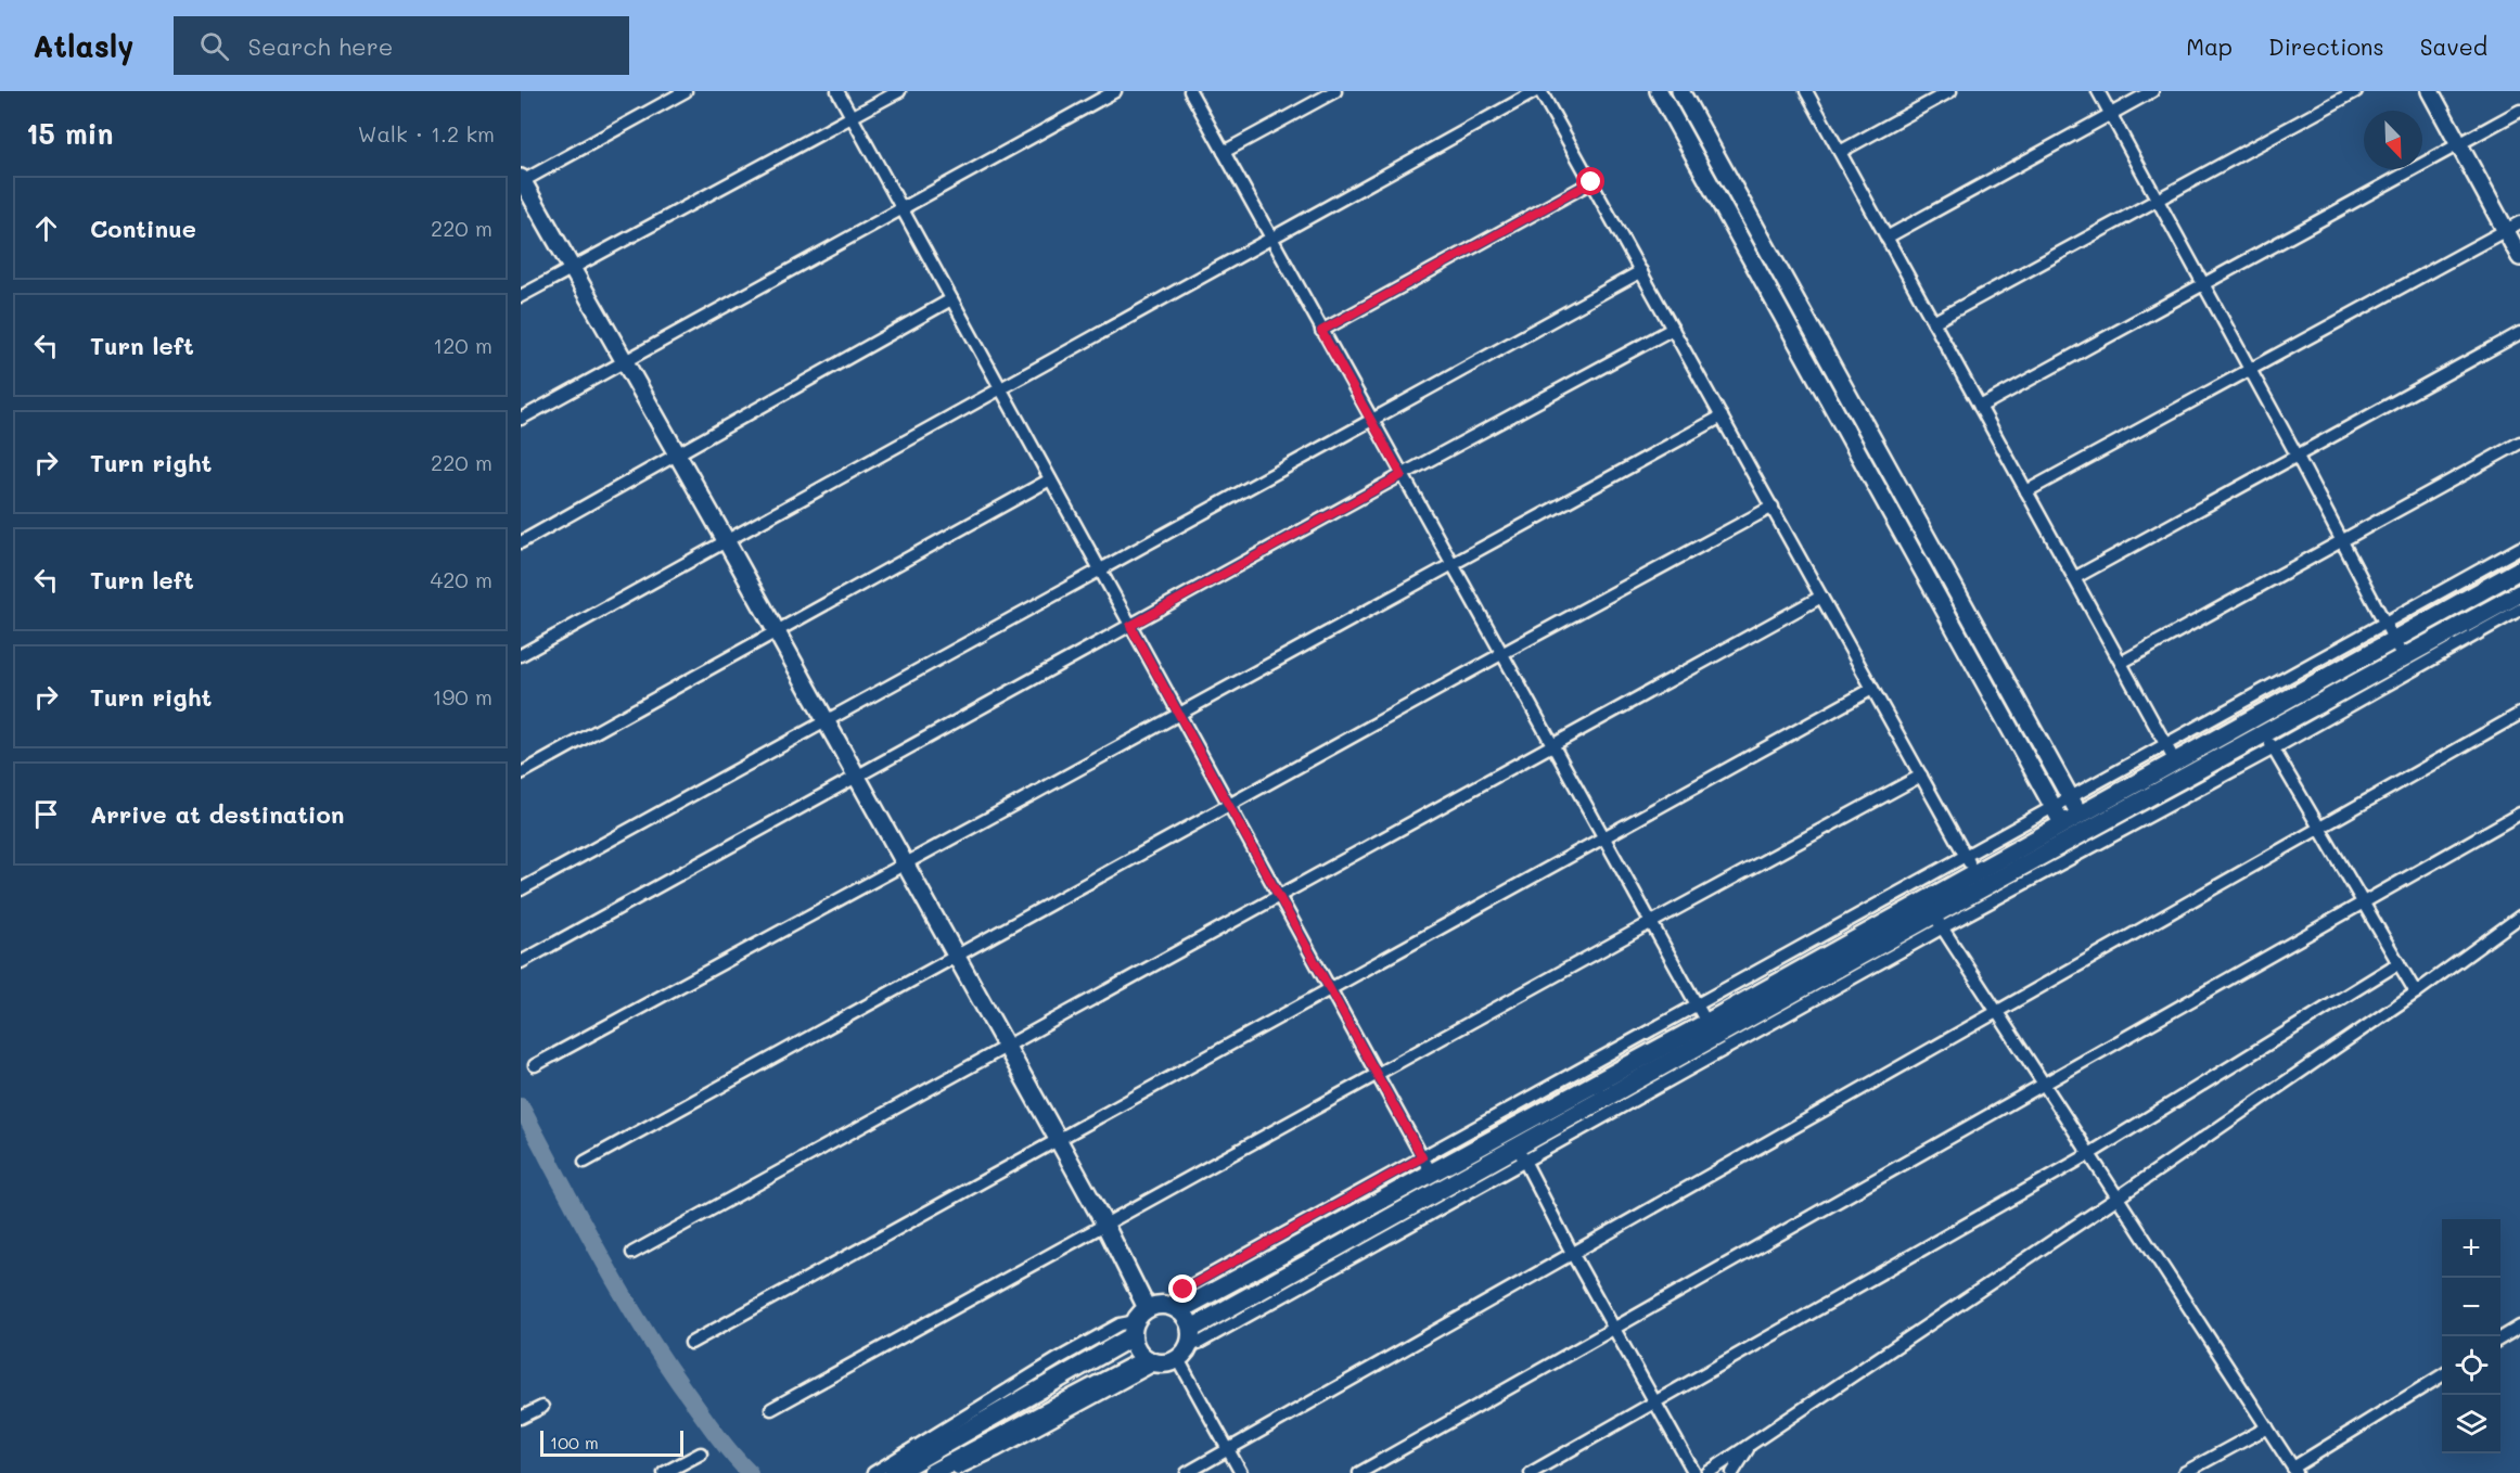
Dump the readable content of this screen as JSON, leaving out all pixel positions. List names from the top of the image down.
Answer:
{
  "scale_bar": "100 m",
  "north": "bottom right",
  "page": {
    "header": "Atlasly",
    "search": "Search here",
    "nav": ["Map", "Directions", "Saved"],
    "heading": ["15 min", "Walk · 1.2 km"],
    "list": [
      ["Continue", "220 m"],
      ["Turn left", "120 m"],
      ["Turn right", "220 m"],
      ["Turn left", "420 m"],
      ["Turn right", "190 m"],
      "Arrive at destination"
    ],
    "map_buttons": ["+", "−"],
    "scale": "100 m"
  }
}
